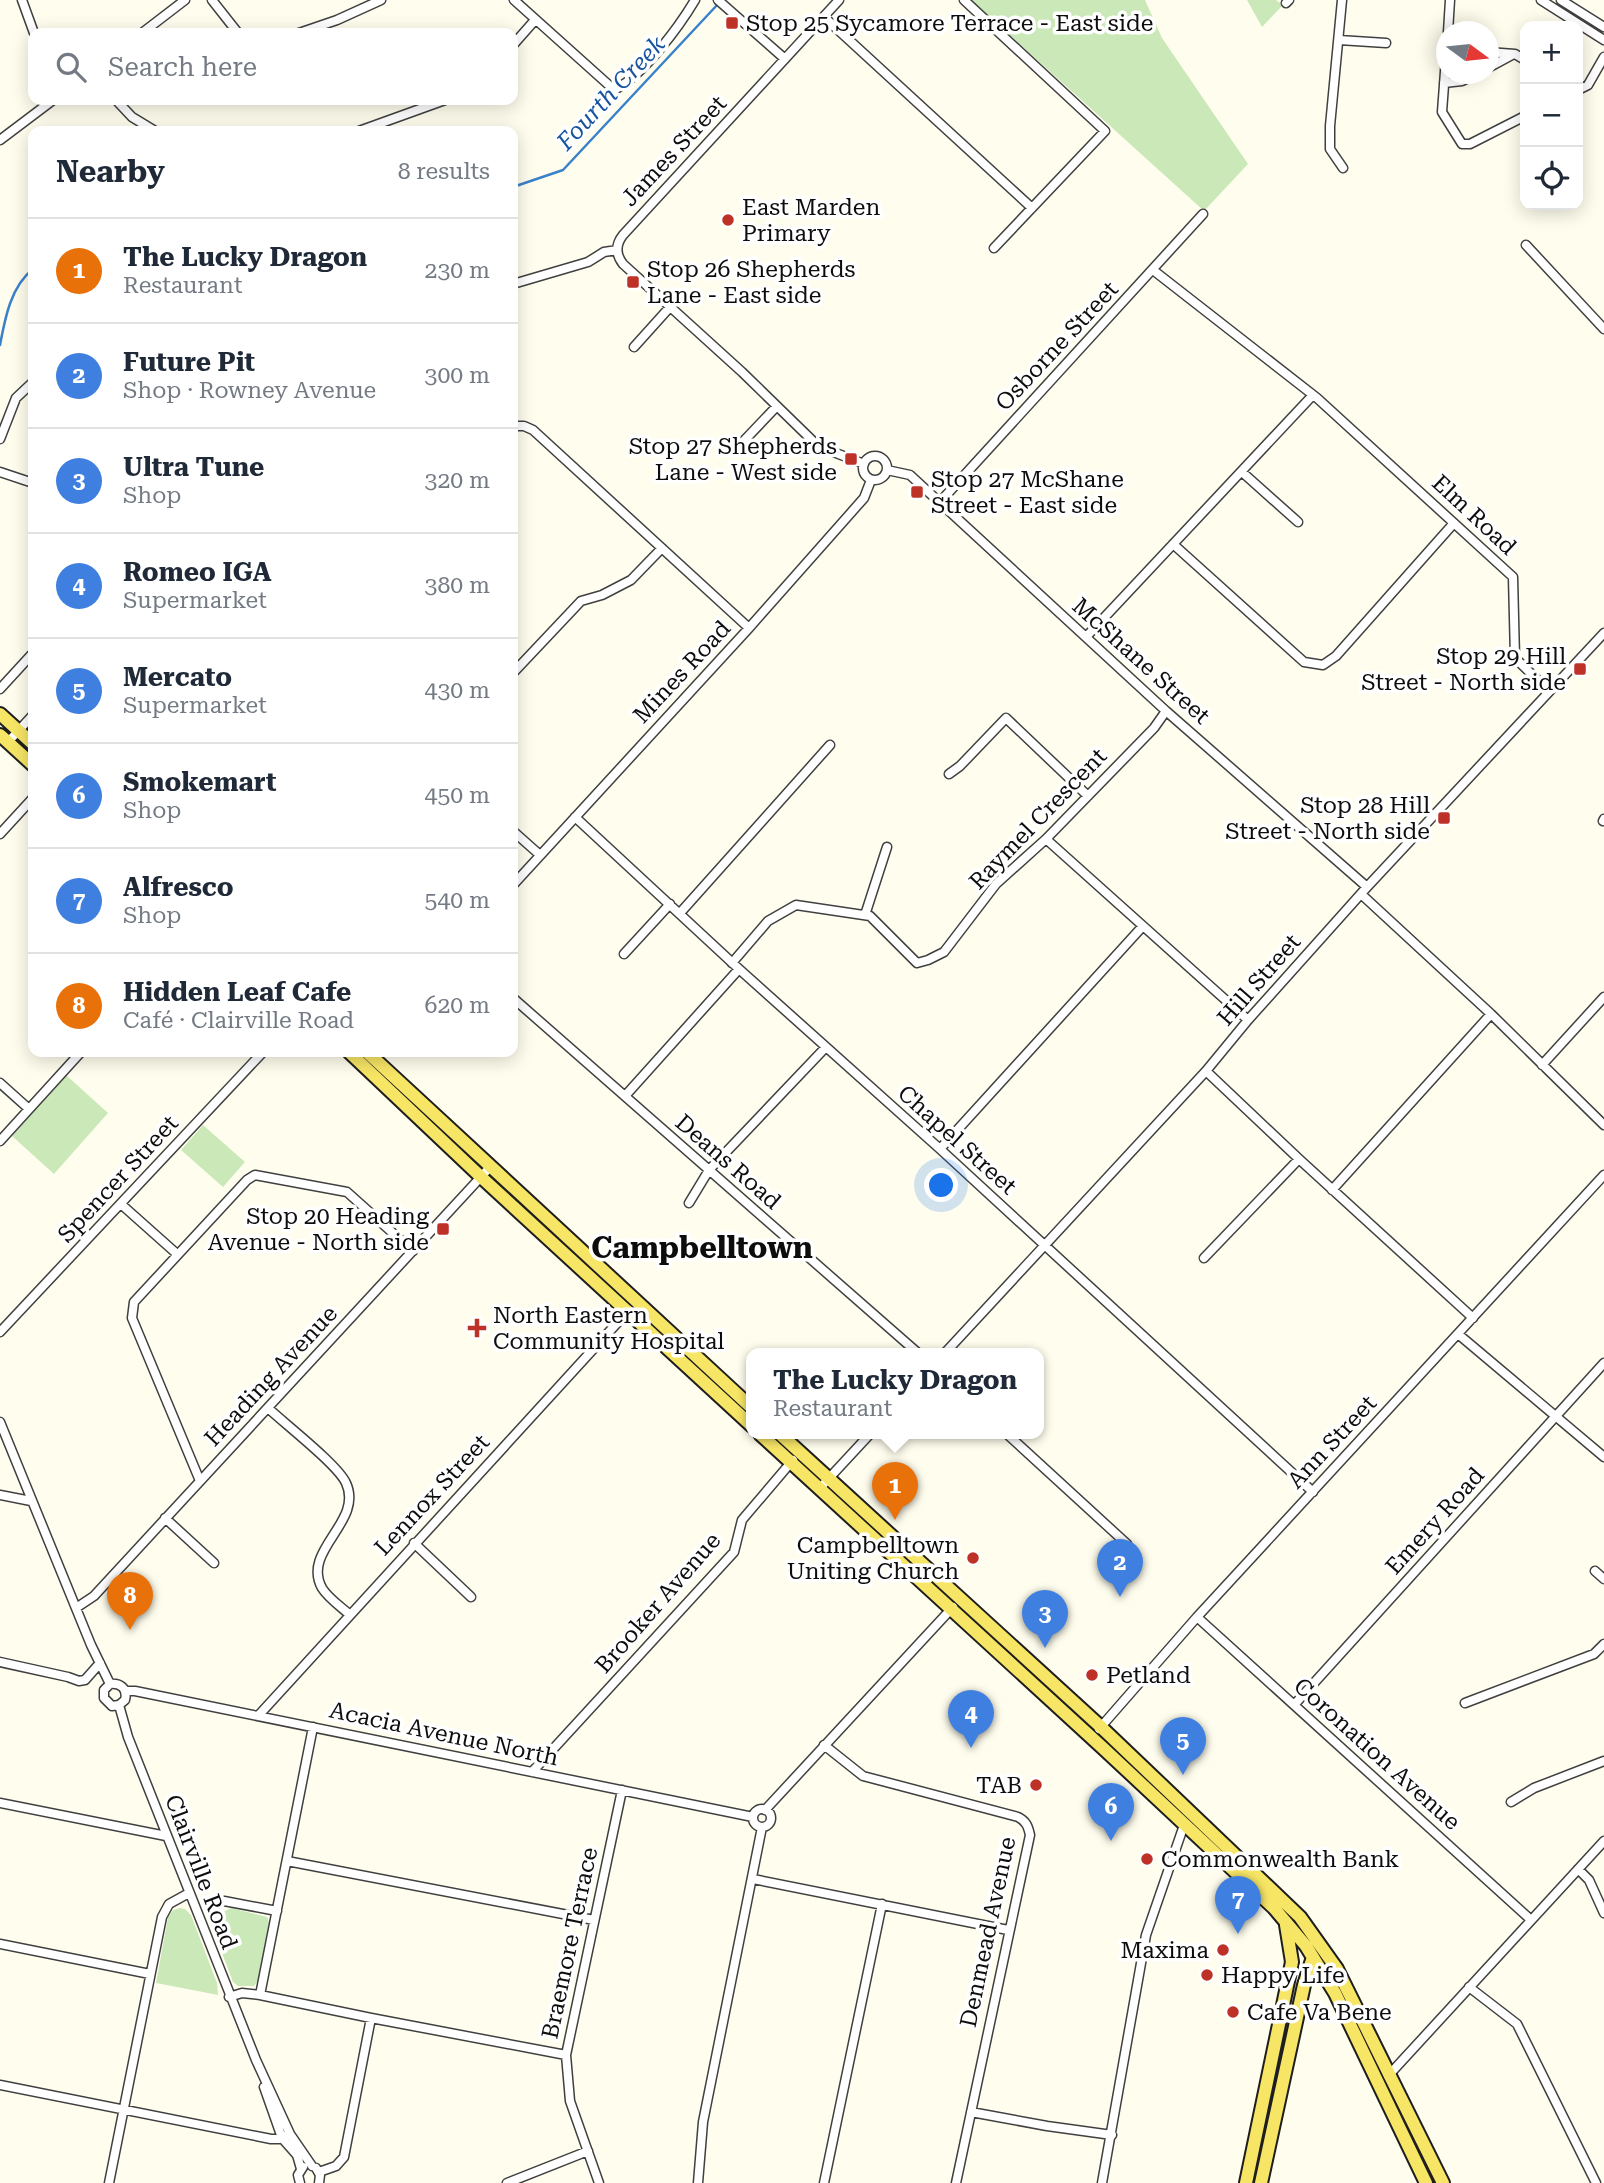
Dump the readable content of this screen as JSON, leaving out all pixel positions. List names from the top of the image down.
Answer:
{
  "streets": {
    "street": [
      "James Street",
      "Osborne Street",
      "Elm Road",
      "McShane Street",
      "Mines Road",
      "Raymel Crescent",
      "Hill Street",
      "Chapel Street",
      "Deans Road",
      "Spencer Street",
      "Heading Avenue",
      "Ann Street",
      "Lennox Street",
      "Emery Road",
      "Brooker Avenue",
      "Acacia Avenue North",
      "Coronation Avenue",
      "Clairville Road",
      "Denmead Avenue",
      "Braemore Terrace"
    ]
  },
  "crossings": [
    ["Osborne Street", "Elm Road"],
    ["Osborne Street", "McShane Street"],
    ["Elm Road", "Hill Street"],
    ["McShane Street", "Mines Road"],
    ["McShane Street", "Raymel Crescent"],
    ["McShane Street", "Hill Street"],
    ["Mines Road", "Chapel Street"],
    ["Hill Street", "Chapel Street"],
    ["Chapel Street", "Ann Street"],
    ["Ann Street", "Coronation Avenue"],
    ["Lennox Street", "Acacia Avenue North"],
    ["Emery Road", "Coronation Avenue"],
    ["Brooker Avenue", "Acacia Avenue North"],
    ["Acacia Avenue North", "Clairville Road"],
    ["Acacia Avenue North", "Braemore Terrace"]
  ],
  "districts": ["Campbelltown"],
  "water": ["Fourth Creek"],
  "places": {
    "transit": [
      "Stop 25 Sycamore Terrace - East side",
      "Stop 26 Shepherds Lane - East side",
      "Stop 27 Shepherds Lane - West side",
      "Stop 27 McShane Street - East side",
      "Stop 29 Hill Street - North side",
      "Stop 28 Hill Street - North side",
      "Stop 20 Heading Avenue - North side"
    ],
    "other": [
      "East Marden Primary",
      "Campbelltown Uniting Church",
      "Petland",
      "TAB",
      "Commonwealth Bank",
      "Maxima",
      "Happy Life",
      "Cafe Va Bene"
    ],
    "health": ["North Eastern Community Hospital"]
  },
  "north": "right",
  "page": {
    "map_buttons": ["+", "−"],
    "search": "Search here",
    "heading": ["Nearby", "8 results"],
    "list": [
      {
        "mark": "1",
        "name": "The Lucky Dragon",
        "note": "Restaurant",
        "value": "230 m"
      },
      {
        "mark": "2",
        "name": "Future Pit",
        "note": "Shop · Rowney Avenue",
        "value": "300 m"
      },
      {
        "mark": "3",
        "name": "Ultra Tune",
        "note": "Shop",
        "value": "320 m"
      },
      {
        "mark": "4",
        "name": "Romeo IGA",
        "note": "Supermarket",
        "value": "380 m"
      },
      {
        "mark": "5",
        "name": "Mercato",
        "note": "Supermarket",
        "value": "430 m"
      },
      {
        "mark": "6",
        "name": "Smokemart",
        "note": "Shop",
        "value": "450 m"
      },
      {
        "mark": "7",
        "name": "Alfresco",
        "note": "Shop",
        "value": "540 m"
      },
      {
        "mark": "8",
        "name": "Hidden Leaf Cafe",
        "note": "Café · Clairville Road",
        "value": "620 m"
      }
    ],
    "popup": ["The Lucky Dragon", "Restaurant"],
    "pins": [
      "1",
      "2",
      "8",
      "3",
      "4",
      "5",
      "6",
      "7"
    ]
  }
}
